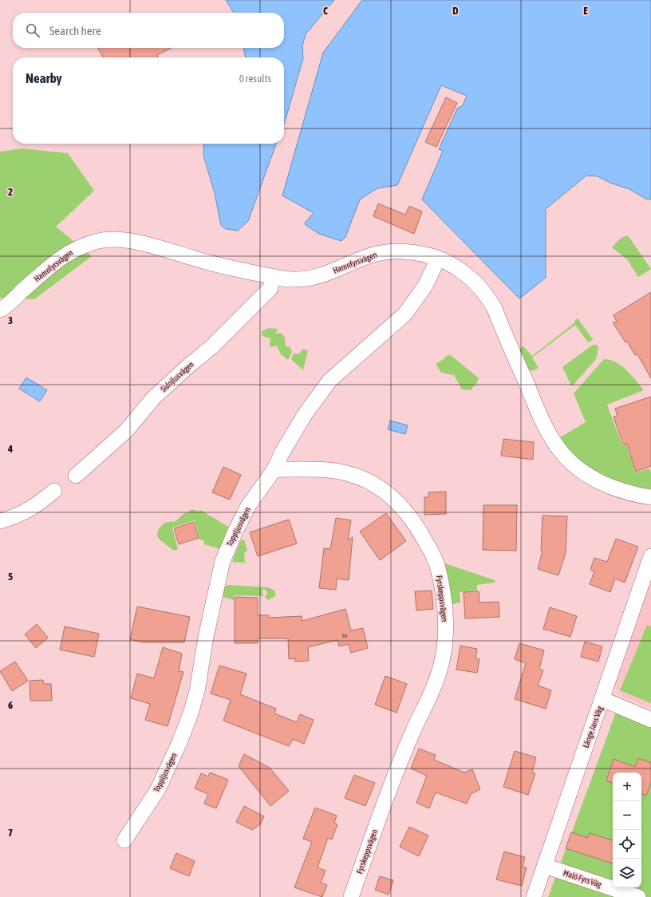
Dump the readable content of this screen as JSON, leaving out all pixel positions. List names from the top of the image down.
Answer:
{
  "streets": {
    "street": [
      "Hamnfyrsvägen",
      "Sidojlusvägen",
      "Toppljusvägen",
      "Fyrskeppsvägen",
      "Långe Jans Väg",
      "Malö Fyrs Väg"
    ]
  },
  "crossings": [
    ["Hamnfyrsvägen", "Sidojlusvägen"],
    ["Hamnfyrsvägen", "Toppljusvägen"],
    ["Toppljusvägen", "Fyrskeppsvägen"],
    ["Långe Jans Väg", "Malö Fyrs Väg"]
  ],
  "house_numbers": ["36"],
  "page": {
    "search": "Search here",
    "heading": ["Nearby", "0 results"],
    "map_buttons": ["+", "−"]
  },
  "grid": {
    "columns": ["C", "D", "E"],
    "rows": [
      "2",
      "3",
      "4",
      "5",
      "6",
      "7"
    ]
  }
}
